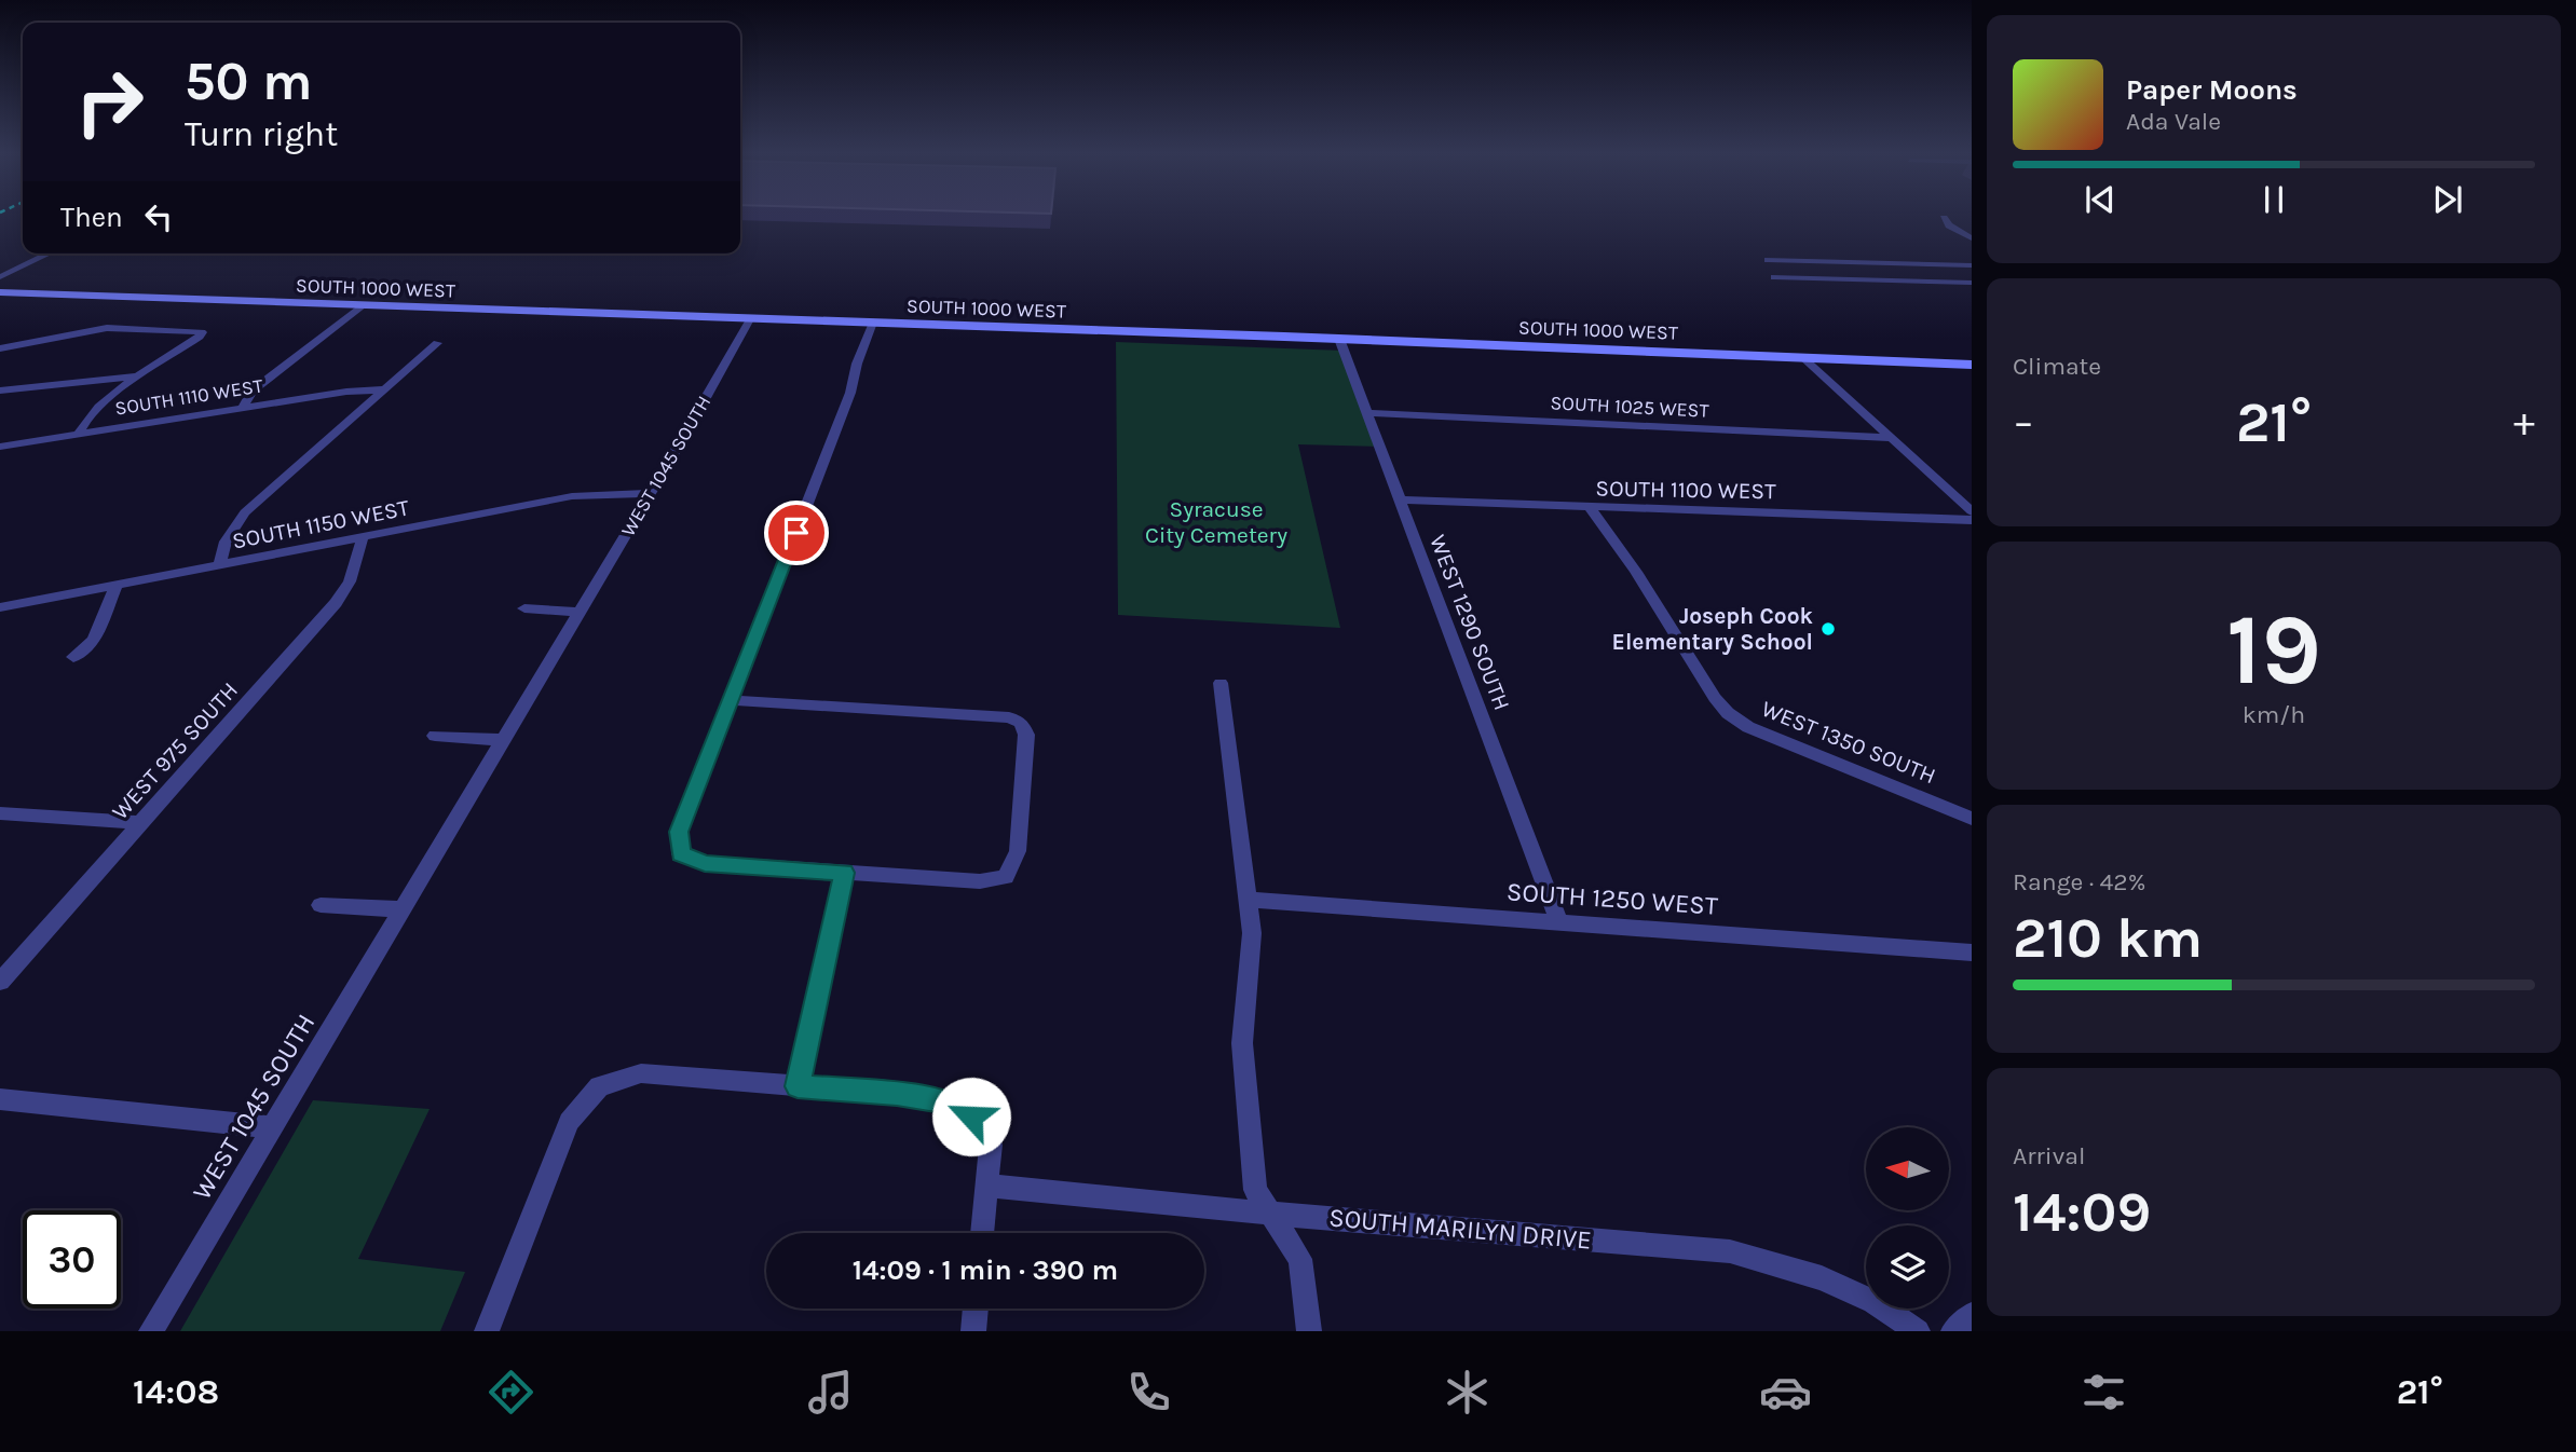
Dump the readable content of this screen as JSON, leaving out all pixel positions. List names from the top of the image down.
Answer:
{
  "streets": {
    "main road": ["SOUTH 1000 WEST"],
    "street": [
      "SOUTH 1110 WEST",
      "SOUTH 1025 WEST",
      "WEST 1045 SOUTH",
      "SOUTH 1100 WEST",
      "SOUTH 1150 WEST",
      "WEST 1290 SOUTH",
      "WEST 1350 SOUTH",
      "WEST 975 SOUTH",
      "SOUTH 1250 WEST",
      "SOUTH MARILYN DRIVE"
    ]
  },
  "crossings": [
    ["SOUTH 1000 WEST", "WEST 1045 SOUTH"],
    ["SOUTH 1000 WEST", "WEST 1290 SOUTH"],
    ["SOUTH 1025 WEST", "WEST 1290 SOUTH"],
    ["WEST 1045 SOUTH", "SOUTH 1150 WEST"],
    ["SOUTH 1100 WEST", "WEST 1290 SOUTH"],
    ["SOUTH 1100 WEST", "WEST 1350 SOUTH"],
    ["SOUTH 1150 WEST", "WEST 975 SOUTH"],
    ["WEST 1290 SOUTH", "SOUTH 1250 WEST"]
  ],
  "parks": ["Syracuse City Cemetery"],
  "places": ["Joseph Cook Elementary School"],
  "north": "left",
  "page": {
    "turn": ["50 m", "Turn right"],
    "song": ["Paper Moons", "Ada Vale"],
    "then": "Then",
    "tile": [
      "Climate",
      ["19", "km/h"],
      ["Range · 42%", "210 km"],
      ["Arrival", "14:09"]
    ],
    "heat": ["−", "21°", "+"],
    "limit": "30",
    "trip": "14:09 · 1 min · 390 m",
    "tabs": ["14:08", "21°"]
  }
}
